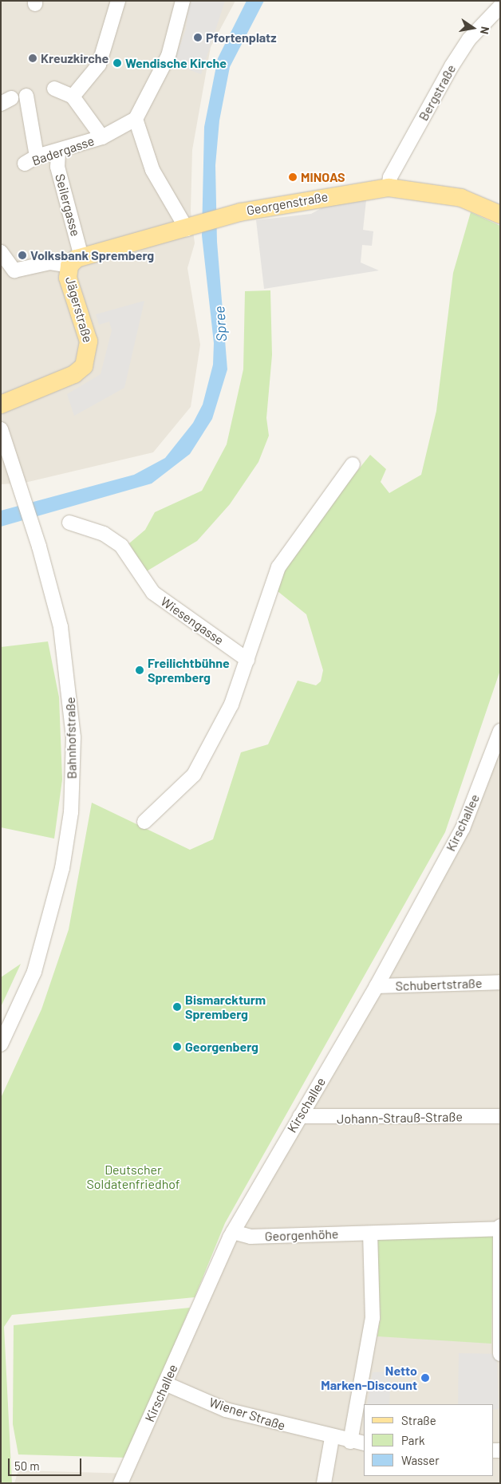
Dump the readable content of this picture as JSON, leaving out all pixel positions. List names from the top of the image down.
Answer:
{
  "streets": {
    "main road": ["Georgenstraße", "Jägerstraße"],
    "street": [
      "Bergstraße",
      "Badergasse",
      "Seilergasse",
      "Wiesengasse",
      "Bahnhofstraße",
      "Kirschallee",
      "Schubertstraße",
      "Johann-Strauß-Straße",
      "Georgenhöhe",
      "Wiener Straße"
    ]
  },
  "crossings": [
    ["Bergstraße", "Georgenstraße"],
    ["Badergasse", "Seilergasse"],
    ["Georgenstraße", "Seilergasse"],
    ["Georgenstraße", "Jägerstraße"],
    ["Seilergasse", "Jägerstraße"],
    ["Kirschallee", "Schubertstraße"],
    ["Kirschallee", "Johann-Strauß-Straße"],
    ["Kirschallee", "Georgenhöhe"],
    ["Kirschallee", "Wiener Straße"]
  ],
  "water": ["Spree"],
  "parks": ["Deutscher Soldatenfriedhof"],
  "places": [
    "Pfortenplatz",
    "Kreuzkirche",
    "Wendische Kirche",
    "MINOAS",
    "Volksbank Spremberg",
    "Freilichtbühne Spremberg",
    "Bismarckturm Spremberg",
    "Georgenberg",
    "Netto Marken-Discount"
  ],
  "legend": ["Straße", "Park", "Wasser"],
  "scale_bar": "50 m",
  "north": "right"
}
